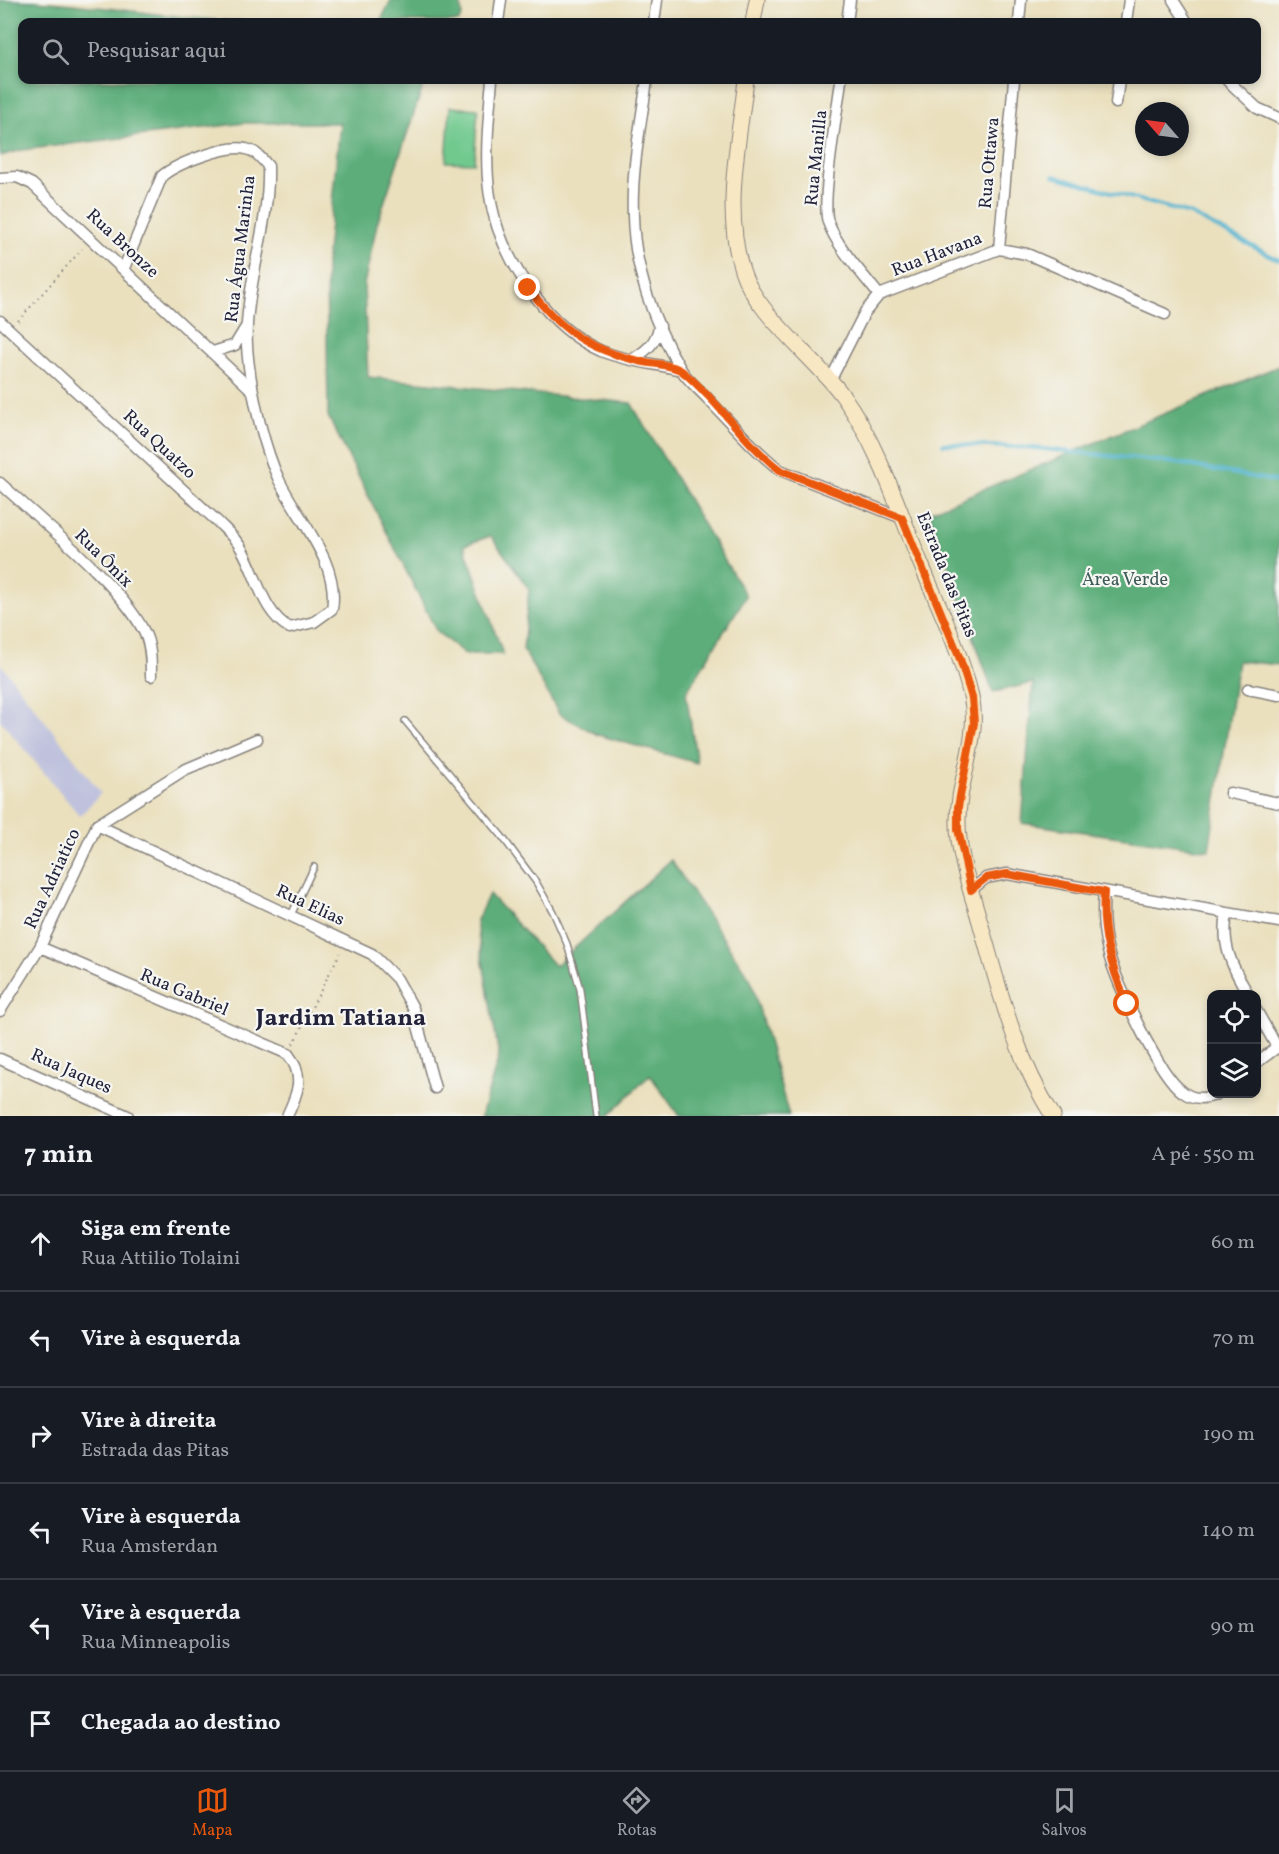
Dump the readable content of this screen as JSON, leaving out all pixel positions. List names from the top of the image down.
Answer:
{
  "streets": {
    "main road": ["Estrada das Pitas"],
    "street": [
      "Rua Manilla",
      "Rua Ottawa",
      "Rua Bronze",
      "Rua Água Marinha",
      "Rua Havana",
      "Rua Quatzo",
      "Rua Ônix",
      "Rua Adriatico",
      "Rua Elias",
      "Rua Gabriel",
      "Rua Jaques"
    ]
  },
  "crossings": [
    ["Rua Manilla", "Rua Havana"],
    ["Rua Ottawa", "Rua Havana"],
    ["Rua Bronze", "Rua Água Marinha"],
    ["Rua Água Marinha", "Rua Quatzo"],
    ["Rua Havana", "Estrada das Pitas"],
    ["Rua Adriatico", "Rua Elias"],
    ["Rua Adriatico", "Rua Gabriel"]
  ],
  "districts": ["Jardim Tatiana"],
  "parks": ["Área Verde"],
  "north": "top left",
  "page": {
    "search": "Pesquisar aqui",
    "heading": ["7 min", "A pé · 550 m"],
    "list": [
      ["Siga em frente", "Rua Attilio Tolaini", "60 m"],
      ["Vire à esquerda", "70 m"],
      ["Vire à direita", "Estrada das Pitas", "190 m"],
      ["Vire à esquerda", "Rua Amsterdan", "140 m"],
      ["Vire à esquerda", "Rua Minneapolis", "90 m"],
      "Chegada ao destino"
    ],
    "nav": ["Mapa", "Rotas", "Salvos"]
  }
}
